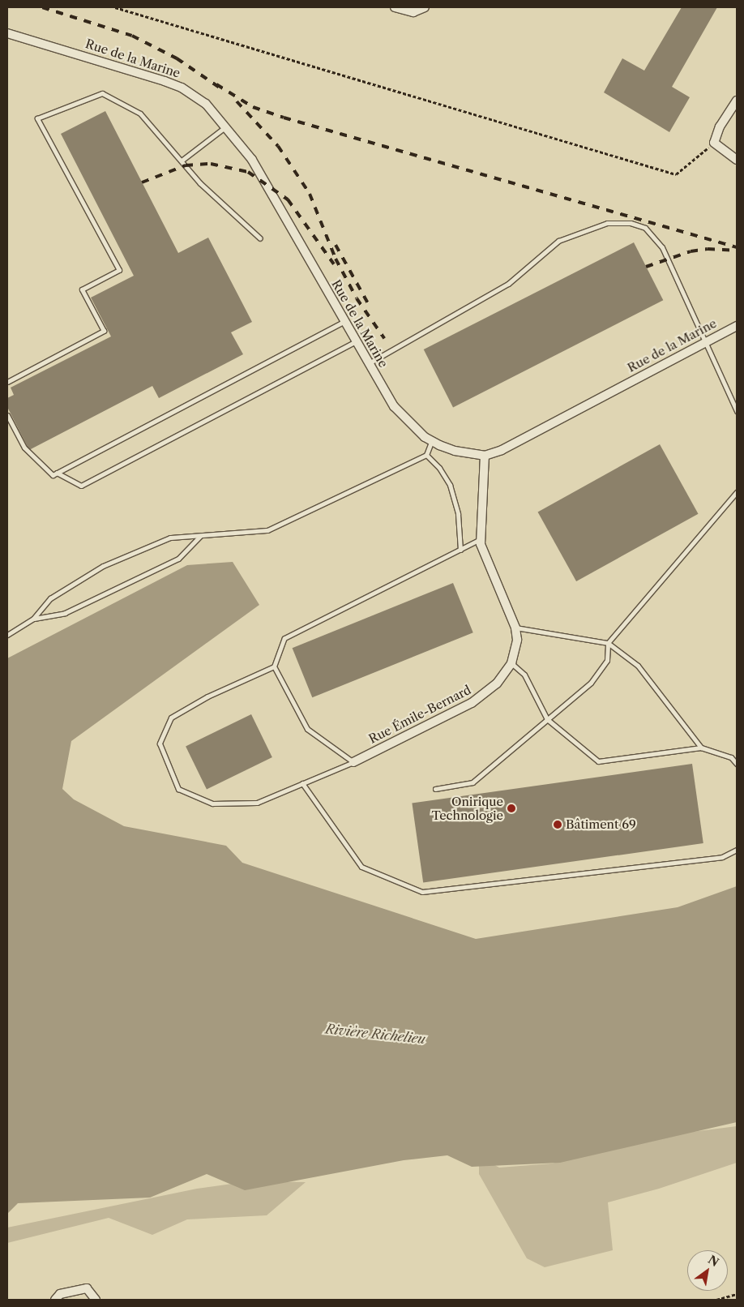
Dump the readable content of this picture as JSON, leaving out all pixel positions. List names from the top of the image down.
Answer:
{
  "streets": {
    "street": ["Rue de la Marine", "Rue Émile-Bernard"]
  },
  "crossings": [
    ["Rue de la Marine", "Rue Émile-Bernard"]
  ],
  "water": ["Rivière Richelieu"],
  "places": ["Onirique Technologie", "Bâtiment 69"],
  "north": "top right"
}
